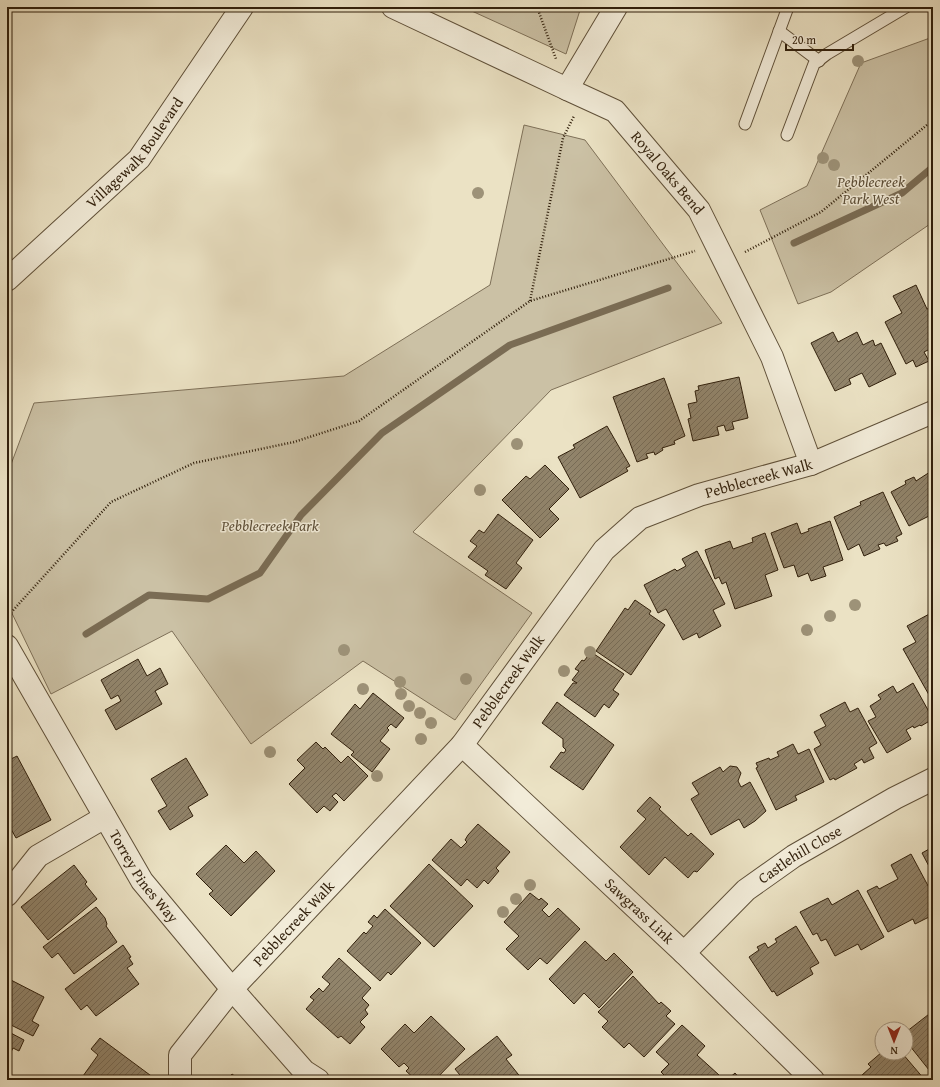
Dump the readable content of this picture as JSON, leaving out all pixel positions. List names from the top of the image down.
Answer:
{
  "streets": {
    "street": [
      "Villagewalk Boulevard",
      "Royal Oaks Bend",
      "Pebblecreek Walk",
      "Castlehill Close",
      "Torrey Pines Way",
      "Sawgrass Link"
    ]
  },
  "crossings": [
    ["Royal Oaks Bend", "Pebblecreek Walk"],
    ["Pebblecreek Walk", "Torrey Pines Way"],
    ["Pebblecreek Walk", "Sawgrass Link"],
    ["Castlehill Close", "Sawgrass Link"]
  ],
  "parks": ["Pebblecreek Park West", "Pebblecreek Park"],
  "scale_bar": "20 m",
  "north": "bottom"
}
